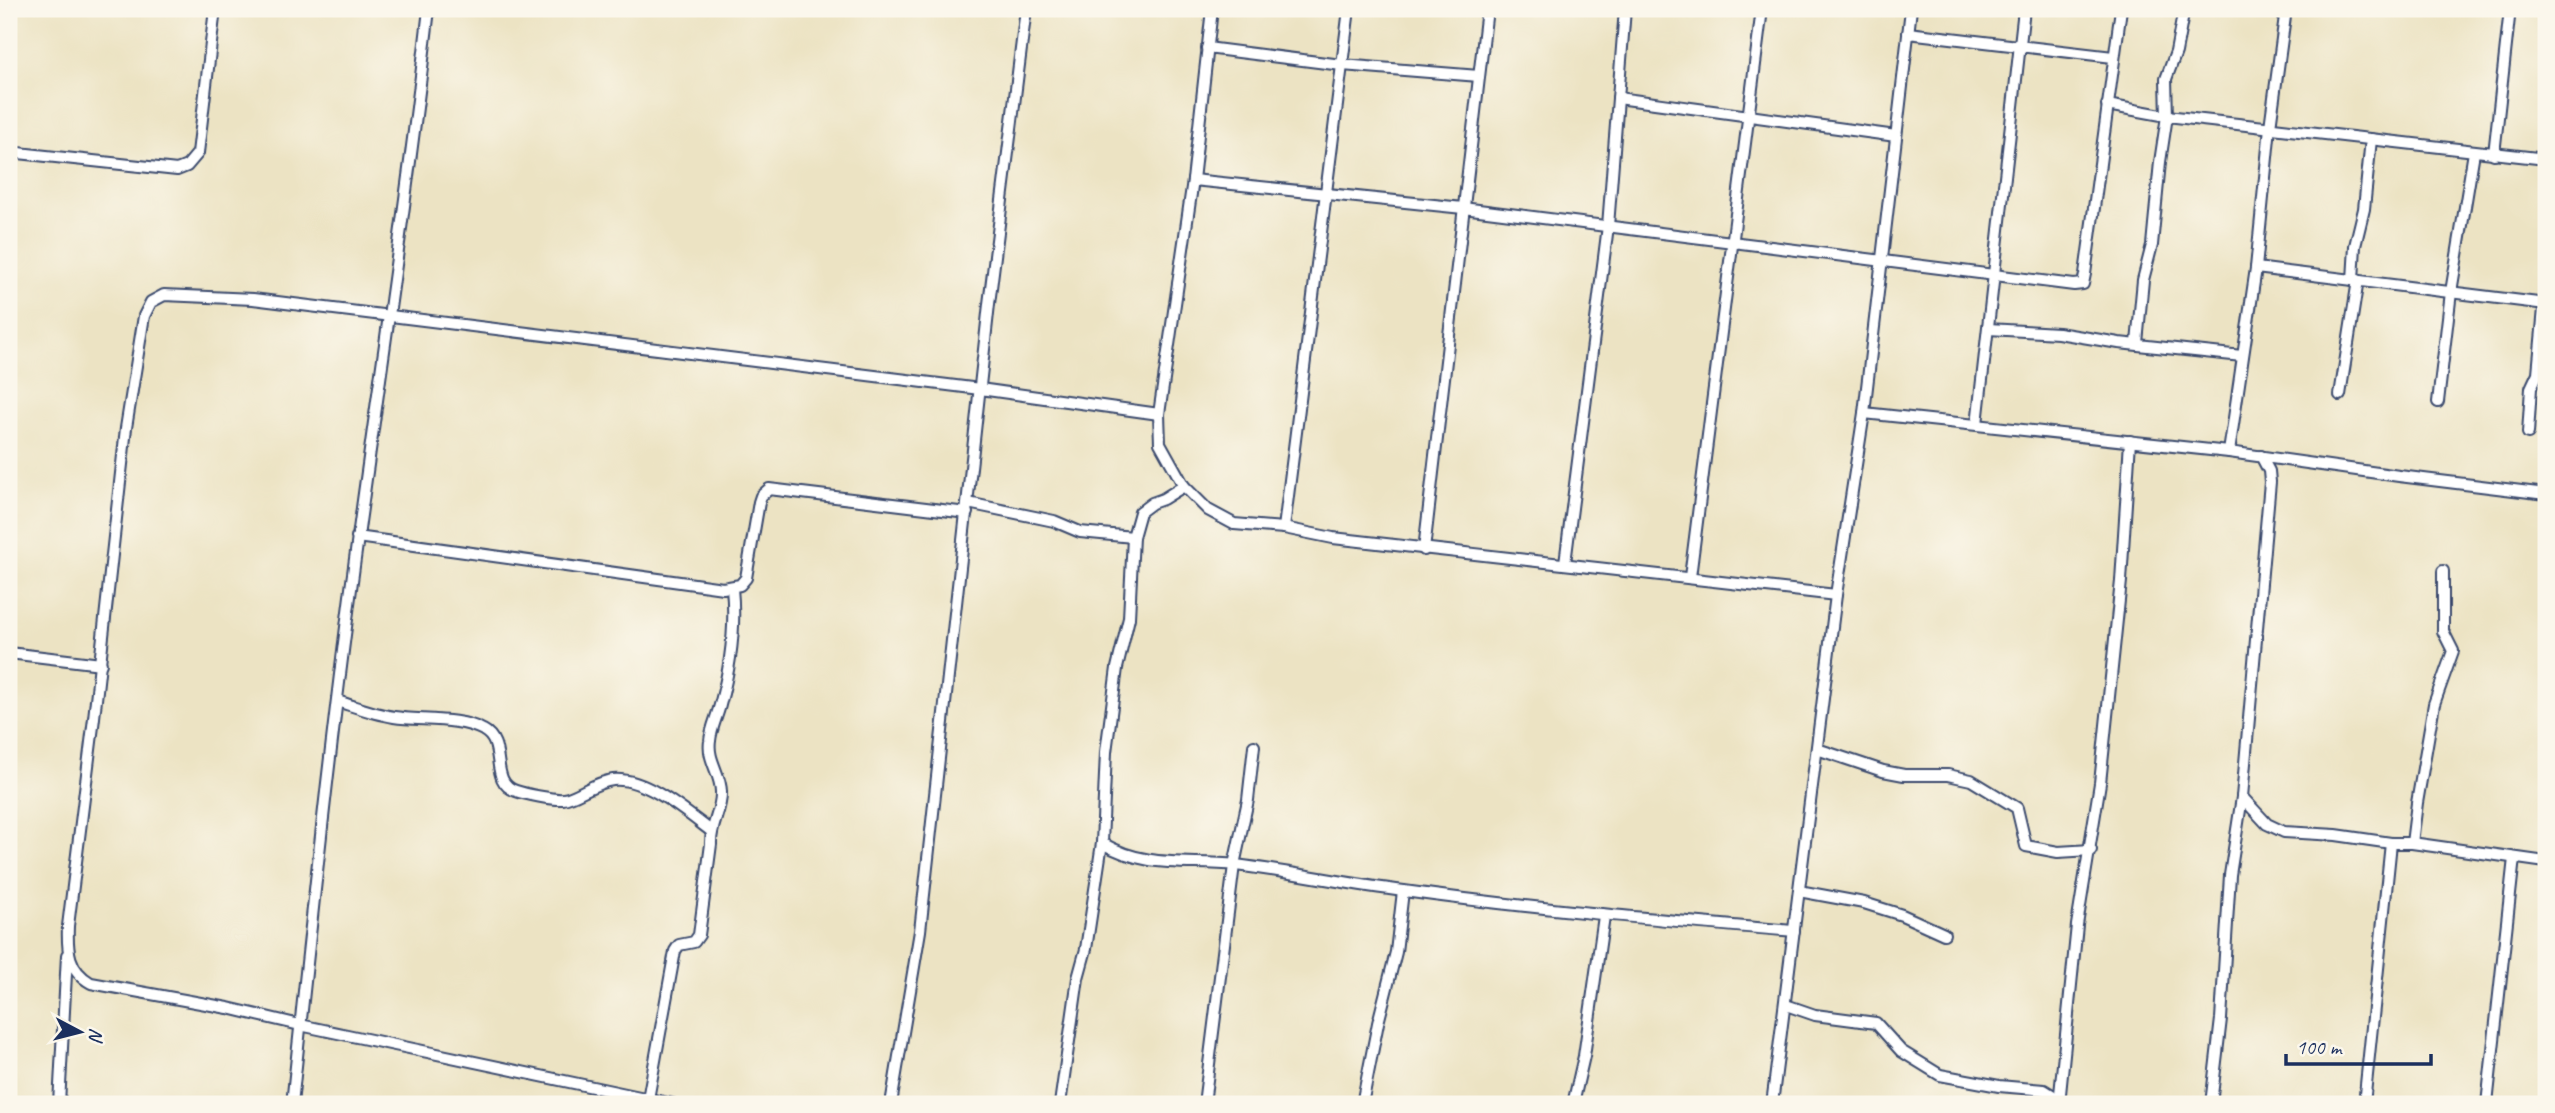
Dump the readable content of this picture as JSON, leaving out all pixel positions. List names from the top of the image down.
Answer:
{
  "scale_bar": "100 m",
  "north": "right"
}
